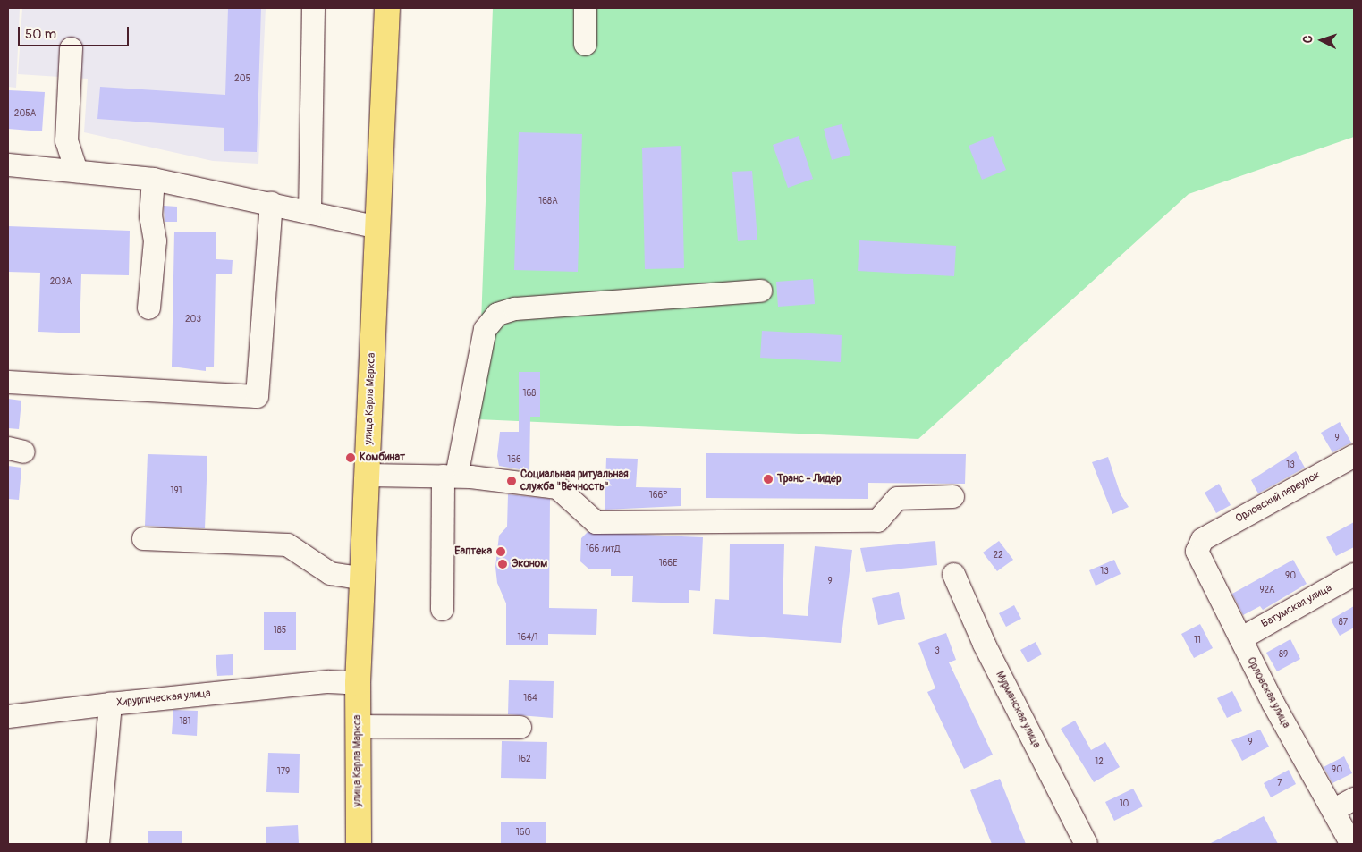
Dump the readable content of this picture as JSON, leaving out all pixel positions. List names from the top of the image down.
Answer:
{
  "streets": {
    "highway": ["улица Карла Маркса"],
    "street": [
      "Орловский переулок",
      "Батумская улица",
      "Орловская улица",
      "Хирургическая улица",
      "Мурманская улица"
    ]
  },
  "crossings": [
    ["улица Карла Маркса", "Хирургическая улица"],
    ["Орловский переулок", "Орловская улица"],
    ["Батумская улица", "Орловская улица"]
  ],
  "places": [
    "Комбинат",
    "Транс - Лидер",
    "Социальная ритуальная служба \"Вечность\"",
    "Еаптека",
    "Эконом"
  ],
  "house_numbers": [
    "205",
    "205А",
    "168А",
    "203А",
    "203",
    "168",
    "9",
    "166",
    "13",
    "191",
    "166Р",
    "166 литД",
    "22",
    "166Е",
    "13",
    "90",
    "9",
    "92А",
    "87",
    "185",
    "164/1",
    "11",
    "3",
    "89",
    "164",
    "181",
    "9",
    "162",
    "12",
    "90",
    "179",
    "7",
    "10",
    "160"
  ],
  "scale_bar": "50 m",
  "north": "left"
}
